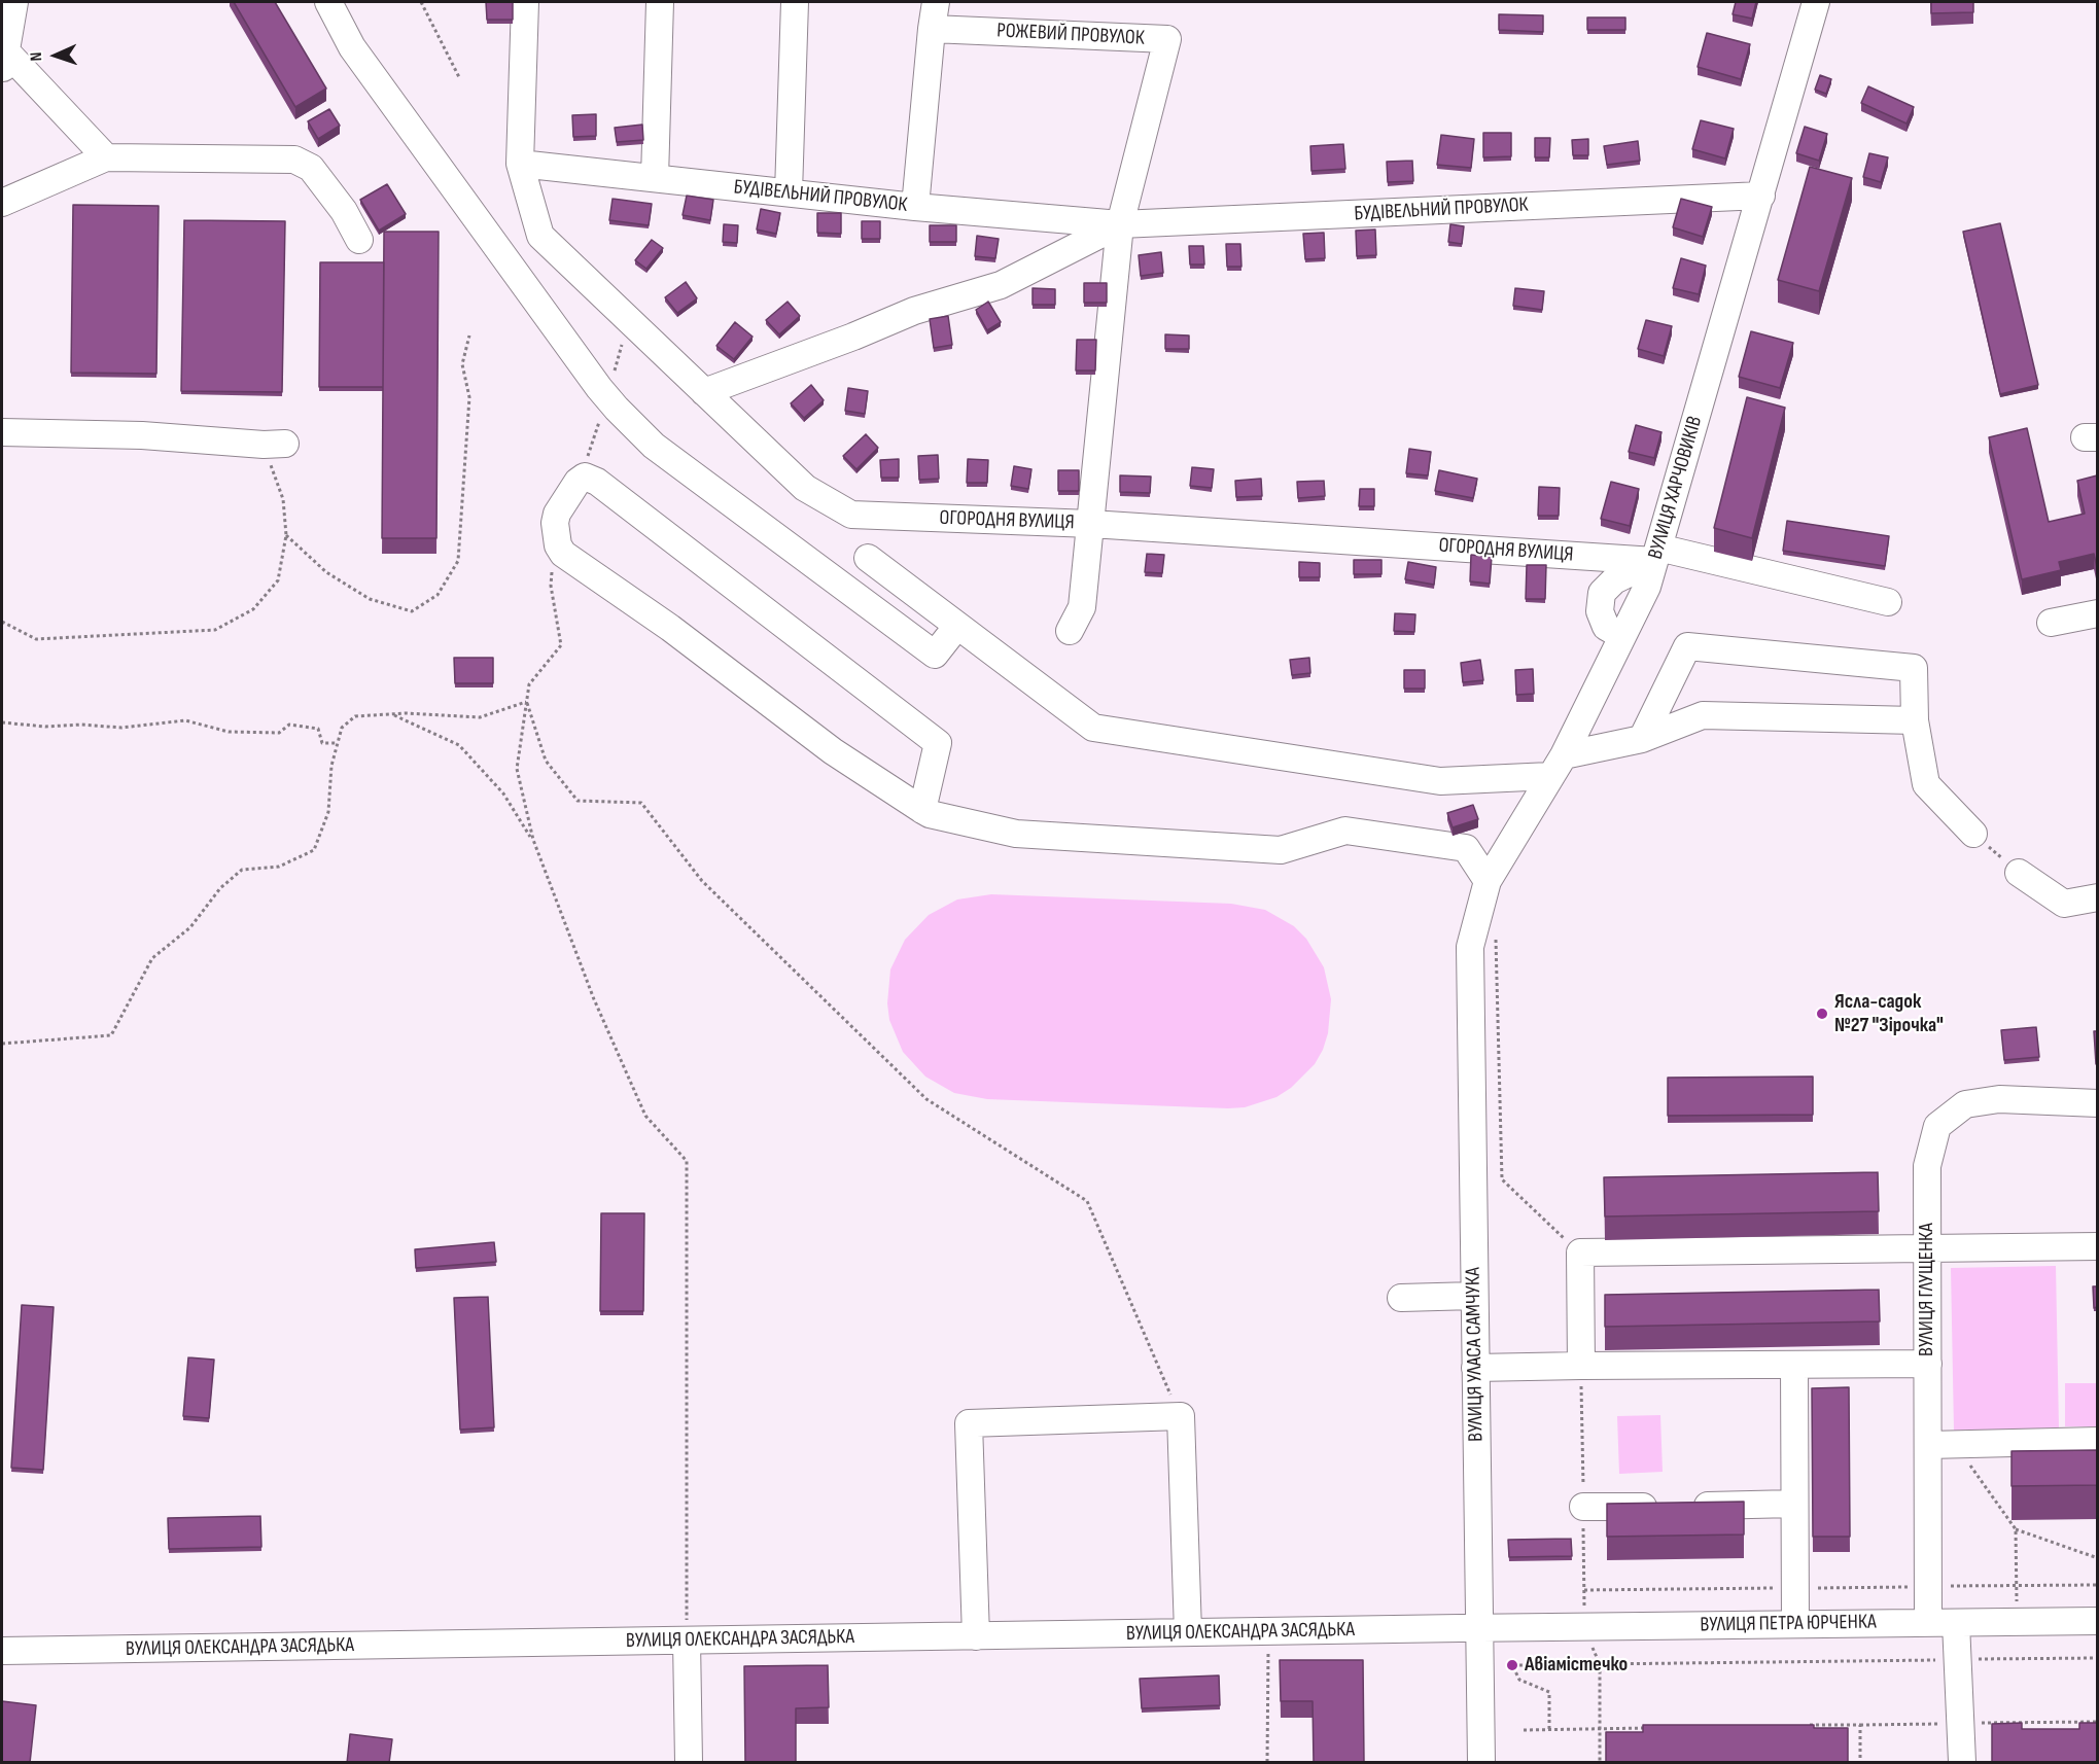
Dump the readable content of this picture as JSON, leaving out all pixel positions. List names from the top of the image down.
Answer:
{
  "streets": {
    "street": [
      "РОЖЕВИЙ ПРОВУЛОК",
      "БУДІВЕЛЬНИЙ ПРОВУЛОК",
      "ВУЛИЦЯ ХАРЧОВИКІВ",
      "ОГОРОДНЯ ВУЛИЦЯ",
      "ВУЛИЦЯ ГЛУЩЕНКА",
      "ВУЛИЦЯ УЛАСА САМЧУКА",
      "ВУЛИЦЯ ПЕТРА ЮРЧЕНКА",
      "ВУЛИЦЯ ОЛЕКСАНДРА ЗАСЯДЬКА"
    ]
  },
  "crossings": [
    ["РОЖЕВИЙ ПРОВУЛОК", "БУДІВЕЛЬНИЙ ПРОВУЛОК"],
    ["БУДІВЕЛЬНИЙ ПРОВУЛОК", "ВУЛИЦЯ ХАРЧОВИКІВ"],
    ["БУДІВЕЛЬНИЙ ПРОВУЛОК", "ОГОРОДНЯ ВУЛИЦЯ"],
    ["ВУЛИЦЯ ХАРЧОВИКІВ", "ОГОРОДНЯ ВУЛИЦЯ"],
    ["ВУЛИЦЯ ХАРЧОВИКІВ", "ВУЛИЦЯ УЛАСА САМЧУКА"],
    ["ВУЛИЦЯ ГЛУЩЕНКА", "ВУЛИЦЯ ПЕТРА ЮРЧЕНКА"],
    ["ВУЛИЦЯ УЛАСА САМЧУКА", "ВУЛИЦЯ ПЕТРА ЮРЧЕНКА"],
    ["ВУЛИЦЯ УЛАСА САМЧУКА", "ВУЛИЦЯ ОЛЕКСАНДРА ЗАСЯДЬКА"],
    ["ВУЛИЦЯ ПЕТРА ЮРЧЕНКА", "ВУЛИЦЯ ОЛЕКСАНДРА ЗАСЯДЬКА"]
  ],
  "places": ["Ясла-садок №27 \"Зірочка\"", "Авіамістечко"],
  "north": "left"
}
